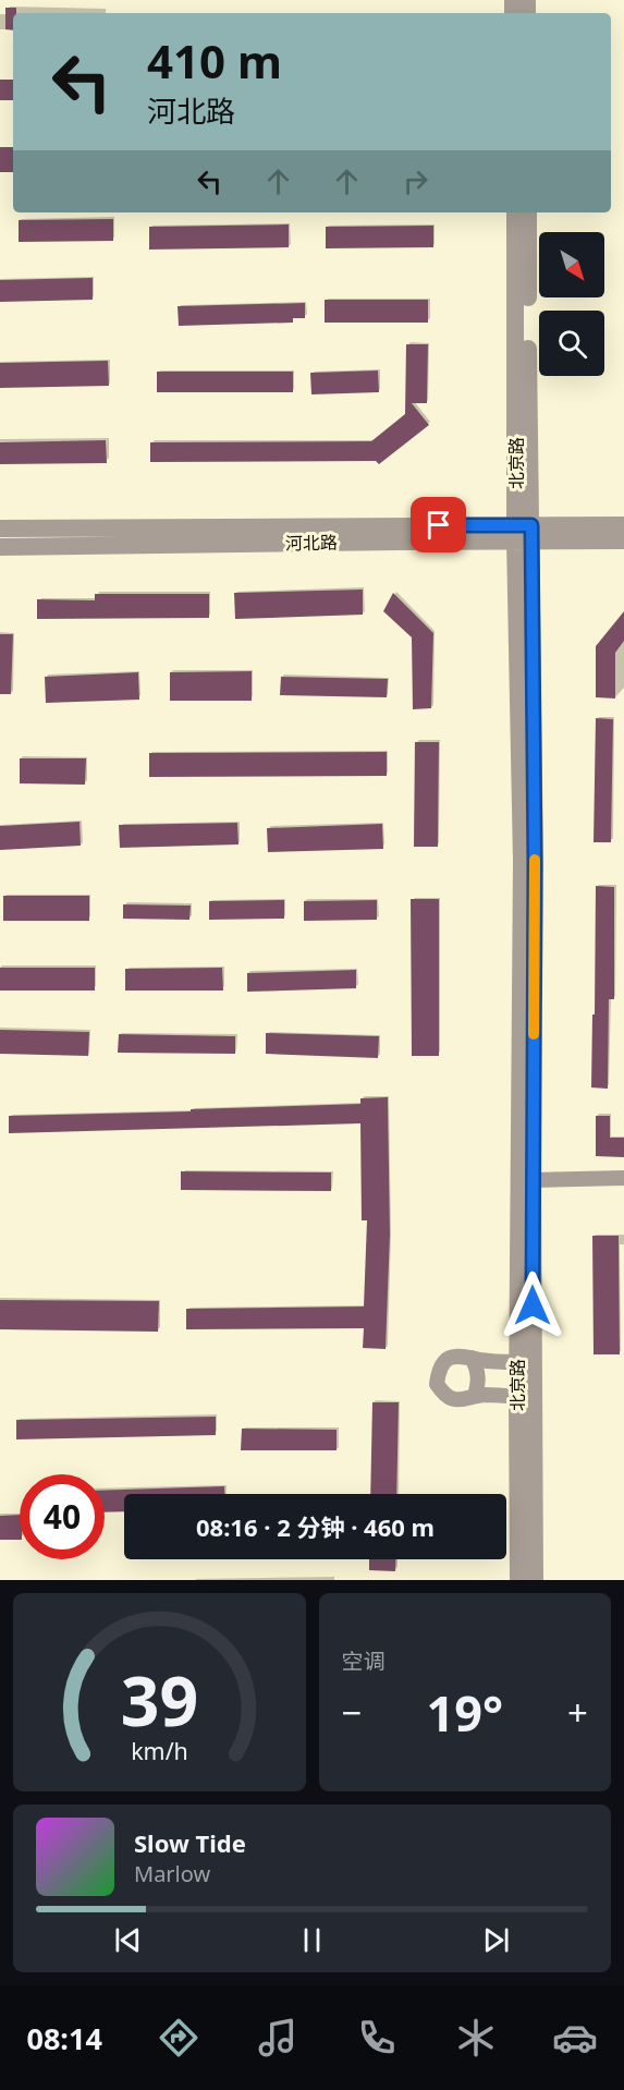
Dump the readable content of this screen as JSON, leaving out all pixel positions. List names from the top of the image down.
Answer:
{
  "streets": {
    "street": ["北京路", "河北路"]
  },
  "crossings": [
    ["北京路", "河北路"]
  ],
  "north": "bottom right",
  "page": {
    "turn": ["410 m", "河北路"],
    "limit": "40",
    "trip": "08:16 · 2 分钟 · 460 m",
    "tile": "空调",
    "heat": ["−", "19°", "+"],
    "song": ["Slow Tide", "Marlow"],
    "tabs": "08:14",
    "gauge": ["39", "km/h"]
  }
}
